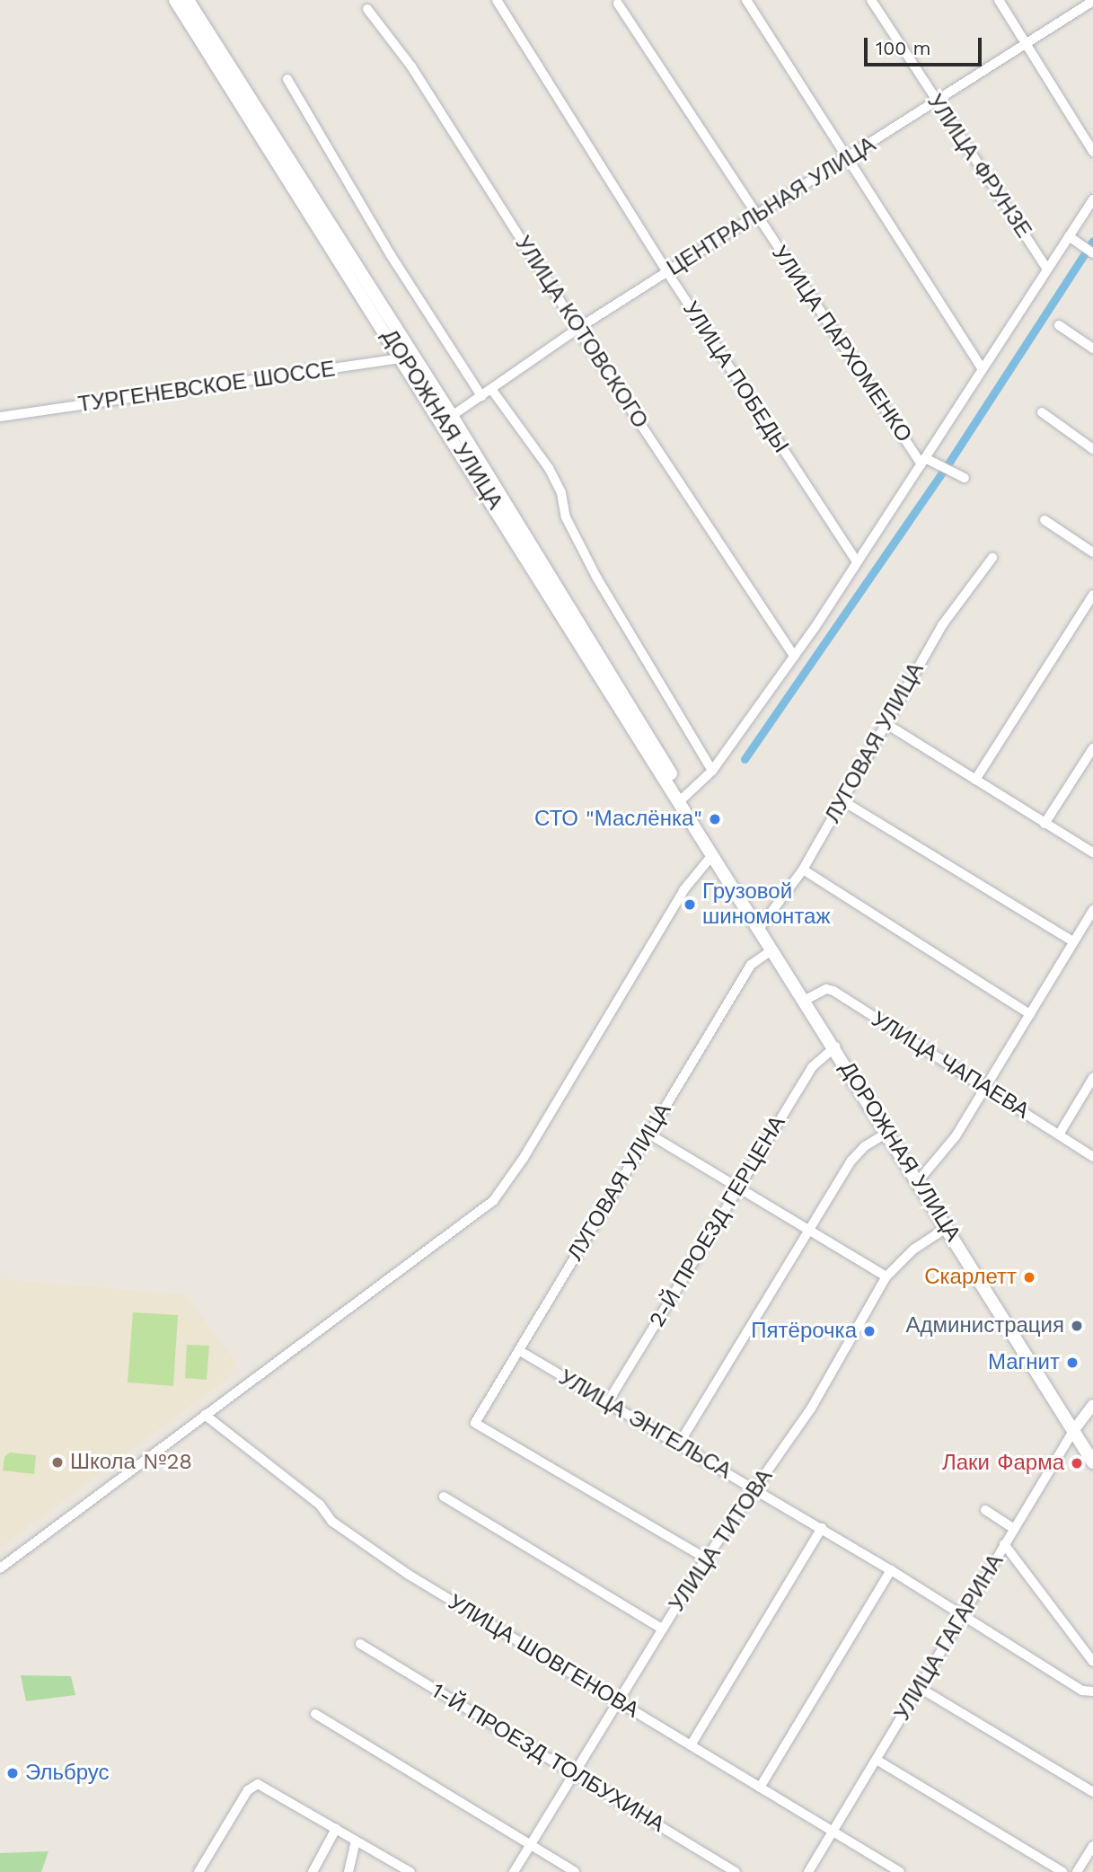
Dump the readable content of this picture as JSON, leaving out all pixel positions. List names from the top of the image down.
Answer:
{
  "streets": {
    "main road": ["ДОРОЖНАЯ УЛИЦА"],
    "street": [
      "УЛИЦА ФРУНЗЕ",
      "ЦЕНТРАЛЬНАЯ УЛИЦА",
      "УЛИЦА КОТОВСКОГО",
      "УЛИЦА ПАРХОМЕНКО",
      "УЛИЦА ПОБЕДЫ",
      "ТУРГЕНЕВСКОЕ ШОССЕ",
      "ЛУГОВАЯ УЛИЦА",
      "УЛИЦА ЧАПАЕВА",
      "2-Й ПРОЕЗД ГЕРЦЕНА",
      "УЛИЦА ЭНГЕЛЬСА",
      "УЛИЦА ТИТОВА",
      "УЛИЦА ГАГАРИНА",
      "УЛИЦА ШОВГЕНОВА",
      "1-Й ПРОЕЗД ТОЛБУХИНА"
    ]
  },
  "crossings": [
    ["УЛИЦА ФРУНЗЕ", "ЦЕНТРАЛЬНАЯ УЛИЦА"],
    ["ЦЕНТРАЛЬНАЯ УЛИЦА", "УЛИЦА КОТОВСКОГО"],
    ["ЦЕНТРАЛЬНАЯ УЛИЦА", "УЛИЦА ПАРХОМЕНКО"],
    ["ЦЕНТРАЛЬНАЯ УЛИЦА", "УЛИЦА ПОБЕДЫ"],
    ["ЦЕНТРАЛЬНАЯ УЛИЦА", "ДОРОЖНАЯ УЛИЦА"],
    ["ТУРГЕНЕВСКОЕ ШОССЕ", "ДОРОЖНАЯ УЛИЦА"],
    ["ДОРОЖНАЯ УЛИЦА", "ЛУГОВАЯ УЛИЦА"],
    ["ДОРОЖНАЯ УЛИЦА", "УЛИЦА ЧАПАЕВА"],
    ["ДОРОЖНАЯ УЛИЦА", "2-Й ПРОЕЗД ГЕРЦЕНА"],
    ["ДОРОЖНАЯ УЛИЦА", "УЛИЦА ТИТОВА"],
    ["ДОРОЖНАЯ УЛИЦА", "УЛИЦА ГАГАРИНА"],
    ["ЛУГОВАЯ УЛИЦА", "УЛИЦА ЭНГЕЛЬСА"],
    ["ЛУГОВАЯ УЛИЦА", "УЛИЦА ТИТОВА"],
    ["2-Й ПРОЕЗД ГЕРЦЕНА", "УЛИЦА ЭНГЕЛЬСА"],
    ["УЛИЦА ЭНГЕЛЬСА", "УЛИЦА ТИТОВА"],
    ["УЛИЦА ЭНГЕЛЬСА", "УЛИЦА ГАГАРИНА"],
    ["УЛИЦА ТИТОВА", "УЛИЦА ШОВГЕНОВА"],
    ["УЛИЦА ТИТОВА", "1-Й ПРОЕЗД ТОЛБУХИНА"],
    ["УЛИЦА ГАГАРИНА", "УЛИЦА ШОВГЕНОВА"]
  ],
  "places": [
    "СТО \"Маслёнка\"",
    "Грузовой шиномонтаж",
    "Скарлетт",
    "Администрация",
    "Пятёрочка",
    "Магнит",
    "Школа №28",
    "Лаки Фарма",
    "Эльбрус"
  ],
  "scale_bar": "100 m"
}
